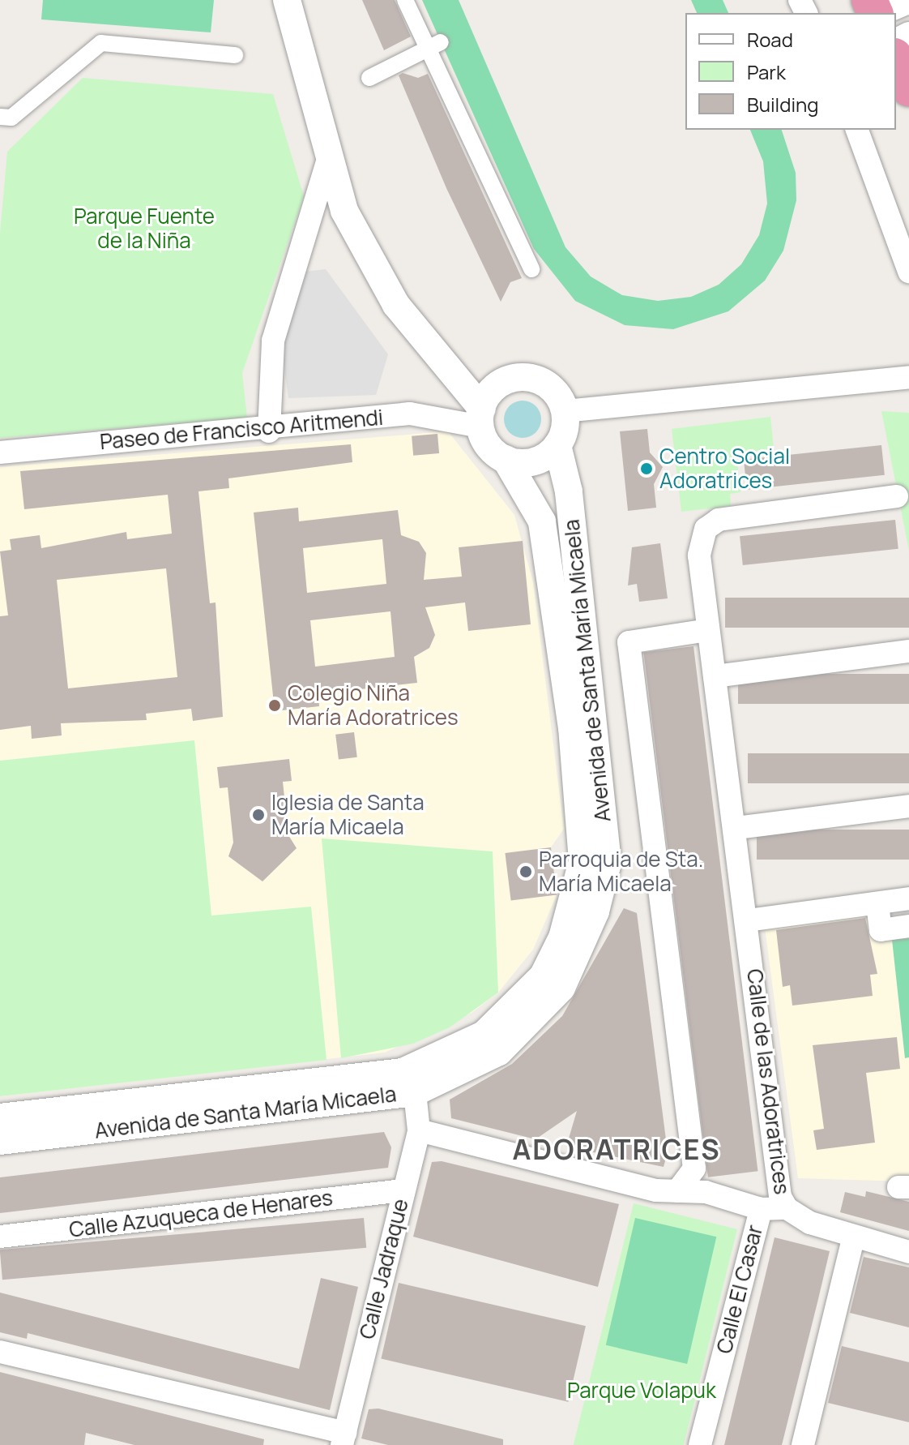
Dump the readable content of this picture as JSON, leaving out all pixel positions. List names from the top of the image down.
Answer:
{
  "streets": {
    "street": [
      "Paseo de Francisco Aritmendi",
      "Avenida de Santa María Micaela",
      "Calle de las Adoratrices",
      "Calle Azuqueca de Henares",
      "Calle Jadraque",
      "Calle El Casar"
    ]
  },
  "crossings": [
    ["Paseo de Francisco Aritmendi", "Avenida de Santa María Micaela"],
    ["Avenida de Santa María Micaela", "Calle Jadraque"],
    ["Calle Azuqueca de Henares", "Calle Jadraque"]
  ],
  "districts": ["ADORATRICES"],
  "parks": ["Parque Fuente de la Niña", "Parque Volapuk"],
  "places": [
    "Centro Social Adoratrices",
    "Colegio Niña María Adoratrices",
    "Iglesia de Santa María Micaela",
    "Parroquia de Sta. María Micaela"
  ],
  "legend": ["Road", "Park", "Building"]
}
